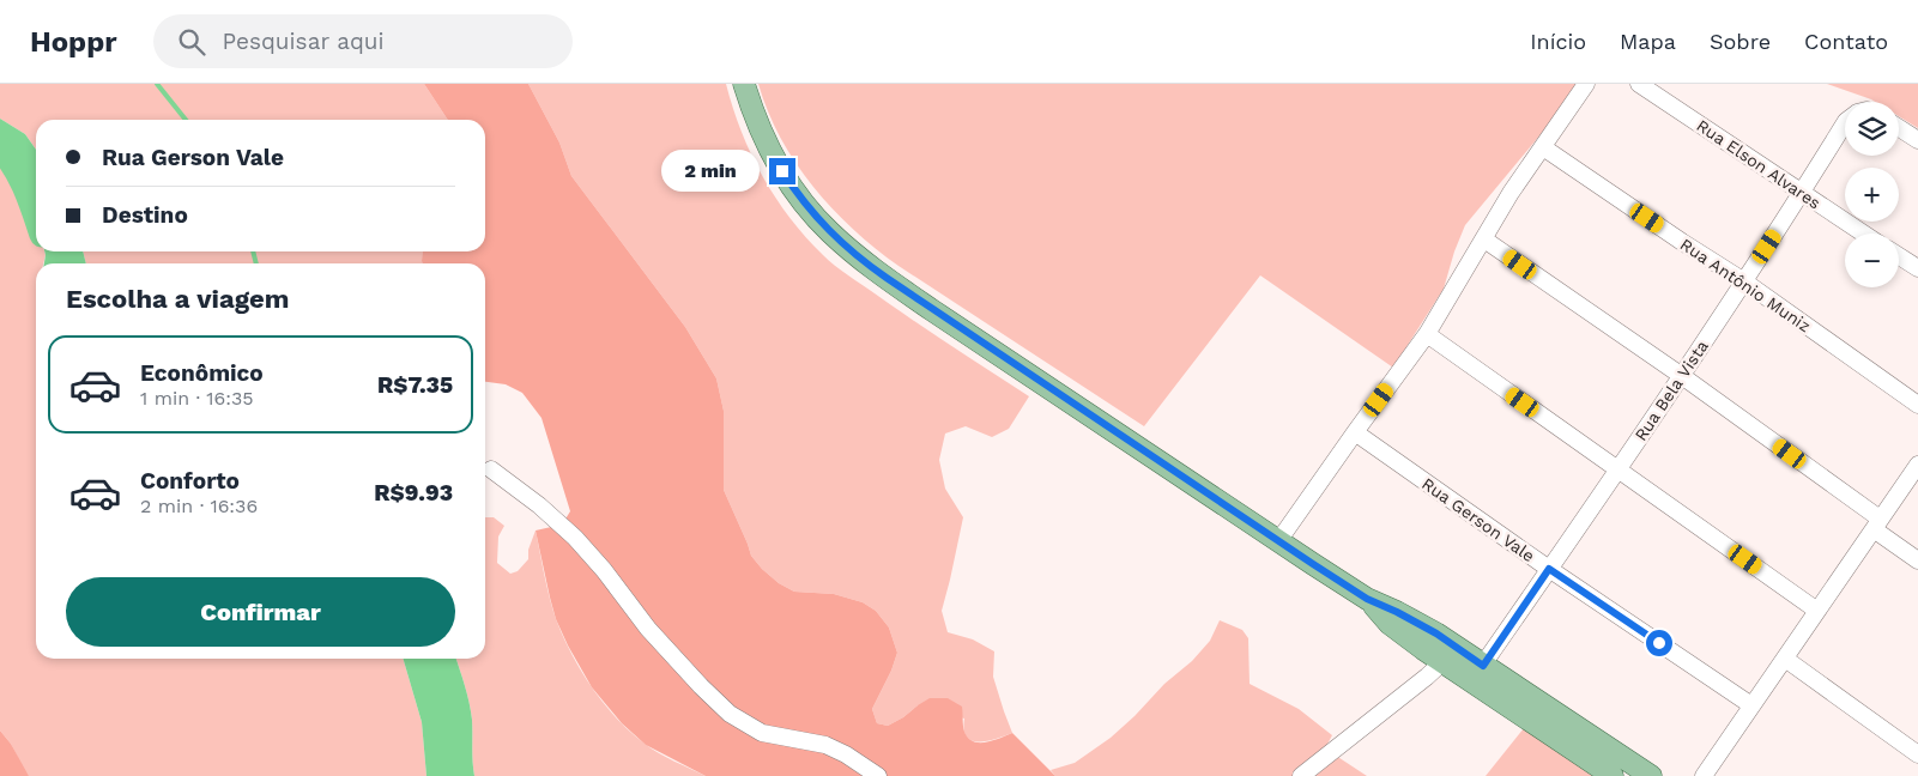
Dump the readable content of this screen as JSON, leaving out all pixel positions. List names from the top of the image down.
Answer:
{
  "streets": {
    "street": [
      "Rua Elson Alvares",
      "Rua Antônio Muniz",
      "Rua Bela Vista",
      "Rua Gerson Vale"
    ]
  },
  "crossings": [
    ["Rua Elson Alvares", "Rua Bela Vista"],
    ["Rua Antônio Muniz", "Rua Bela Vista"],
    ["Rua Bela Vista", "Rua Gerson Vale"]
  ],
  "page": {
    "header": "Hoppr",
    "search": "Pesquisar aqui",
    "nav": [
      "Início",
      "Mapa",
      "Sobre",
      "Contato"
    ],
    "map_buttons": ["+", "−"],
    "banner": ["Rua Gerson Vale", "Destino"],
    "bubble": "2 min",
    "heading": "Escolha a viagem",
    "list": [
      {
        "name": "Econômico",
        "note": "1 min · 16:35",
        "value": "R$7.35"
      },
      {
        "name": "Conforto",
        "note": "2 min · 16:36",
        "value": "R$9.93"
      }
    ],
    "buttons": "Confirmar"
  }
}
